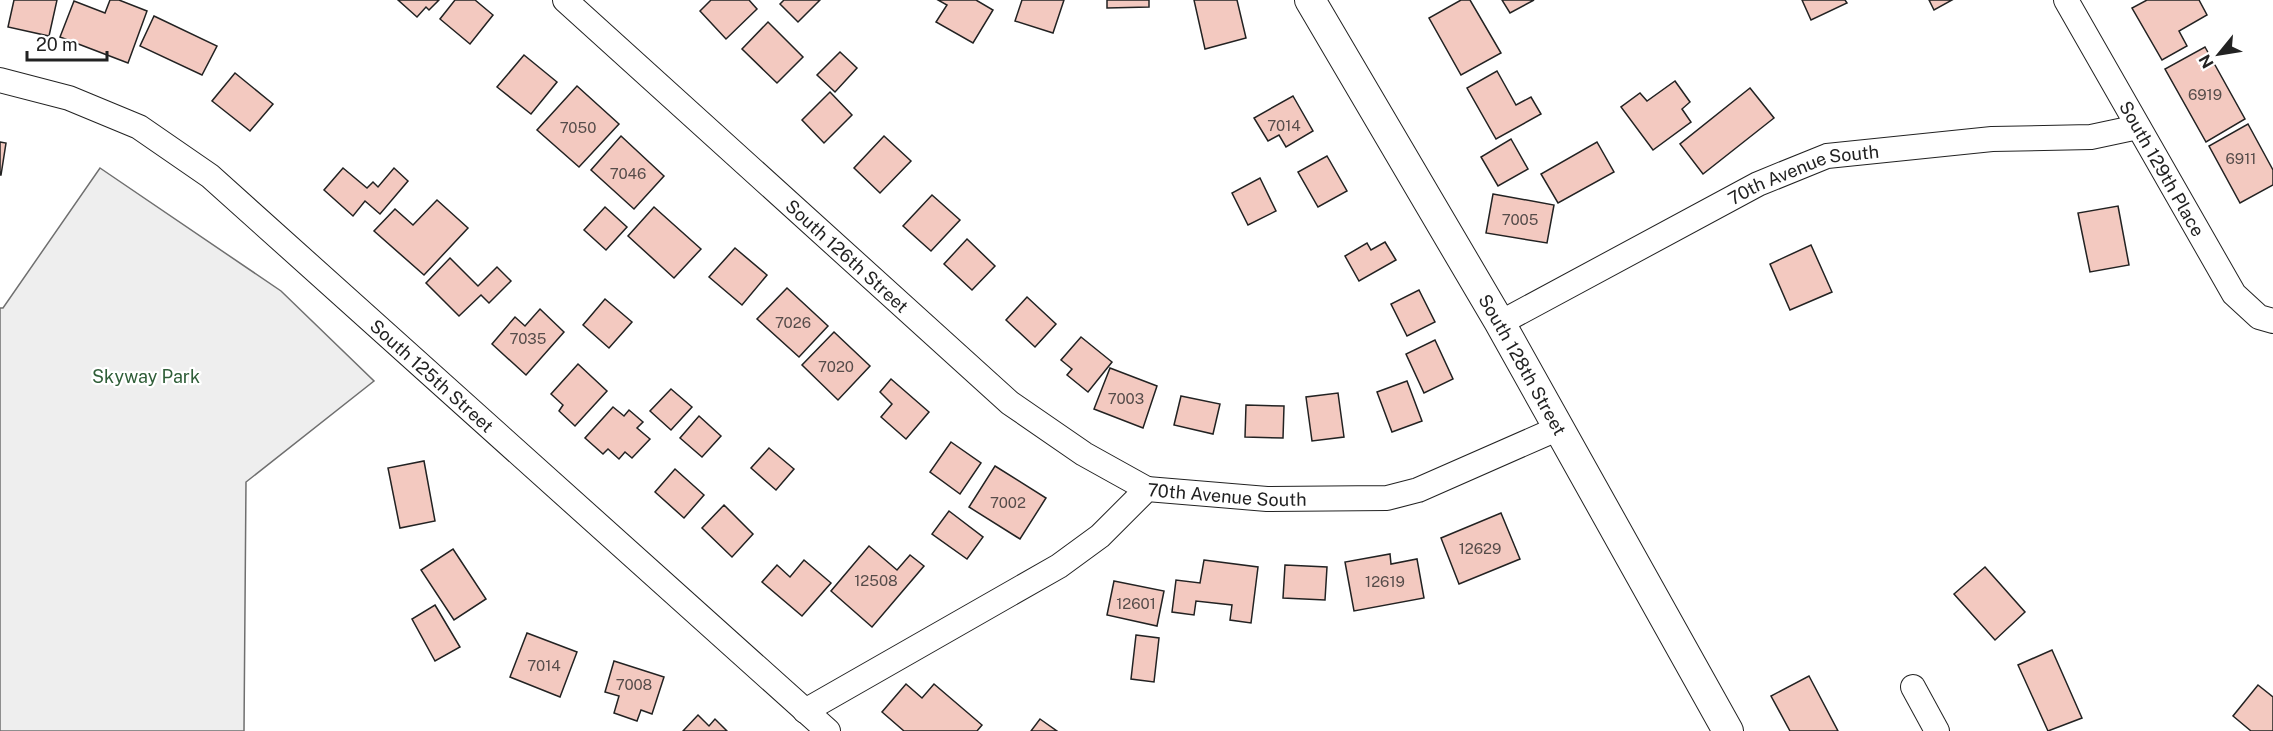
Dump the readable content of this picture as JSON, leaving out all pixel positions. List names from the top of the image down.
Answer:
{
  "streets": {
    "street": [
      "South 129th Place",
      "70th Avenue South",
      "South 126th Street",
      "South 128th Street",
      "South 125th Street"
    ]
  },
  "crossings": [
    ["South 129th Place", "70th Avenue South"],
    ["70th Avenue South", "South 126th Street"],
    ["70th Avenue South", "South 128th Street"],
    ["70th Avenue South", "South 125th Street"]
  ],
  "parks": ["Skyway Park"],
  "house_numbers": [
    "6919",
    "7014",
    "7050",
    "6911",
    "7046",
    "7005",
    "7026",
    "7035",
    "7020",
    "7003",
    "7002",
    "12629",
    "12508",
    "12619",
    "12601",
    "7014",
    "7008"
  ],
  "scale_bar": "20 m",
  "north": "bottom left"
}
